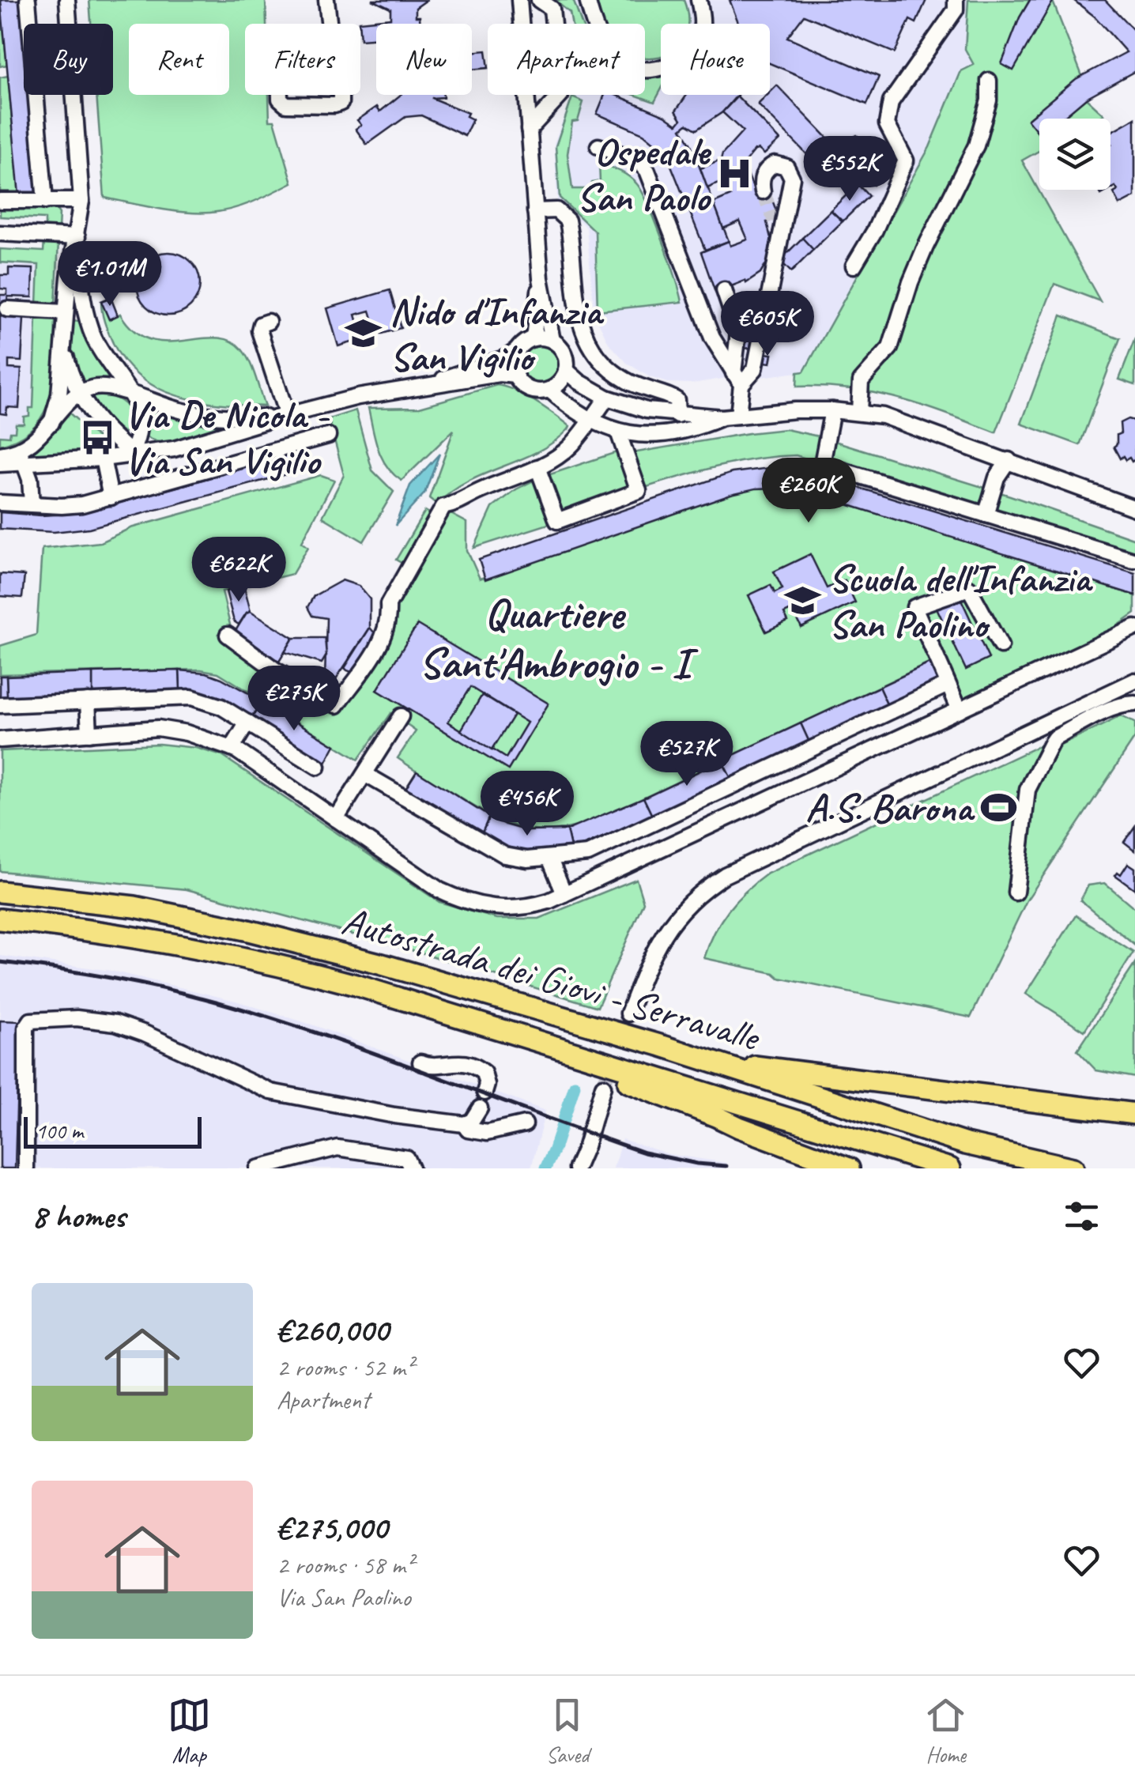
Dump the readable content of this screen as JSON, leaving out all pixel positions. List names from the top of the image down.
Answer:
{
  "streets": {
    "highway": ["Autostrada dei Giovi - Serravalle"]
  },
  "districts": ["Quartiere Sant'Ambrogio - I"],
  "places": {
    "hospital": ["Ospedale San Paolo"],
    "school or university": ["Nido d'Infanzia San Vigilio", "Scuola dell'Infanzia San Paolino"],
    "bus stop": ["Via De Nicola - Via San Vigilio"],
    "sports": ["A.S. Barona"]
  },
  "scale_bar": "100 m",
  "page": {
    "chip": [
      "Buy",
      "Rent",
      "Filters",
      "New",
      "Apartment",
      "House"
    ],
    "price": [
      "€552K",
      "€1.01M",
      "€605K",
      "€260K",
      "€622K",
      "€275K",
      "€527K",
      "€456K"
    ],
    "scale": "100 m",
    "heading": "8 homes",
    "list": [
      {
        "name": "€260,000",
        "note": "2 rooms · 52 m² · Apartment"
      },
      {
        "name": "€275,000",
        "note": "2 rooms · 58 m² · Via San Paolino"
      }
    ],
    "tabs": ["Map", "Saved", "Home"]
  }
}
